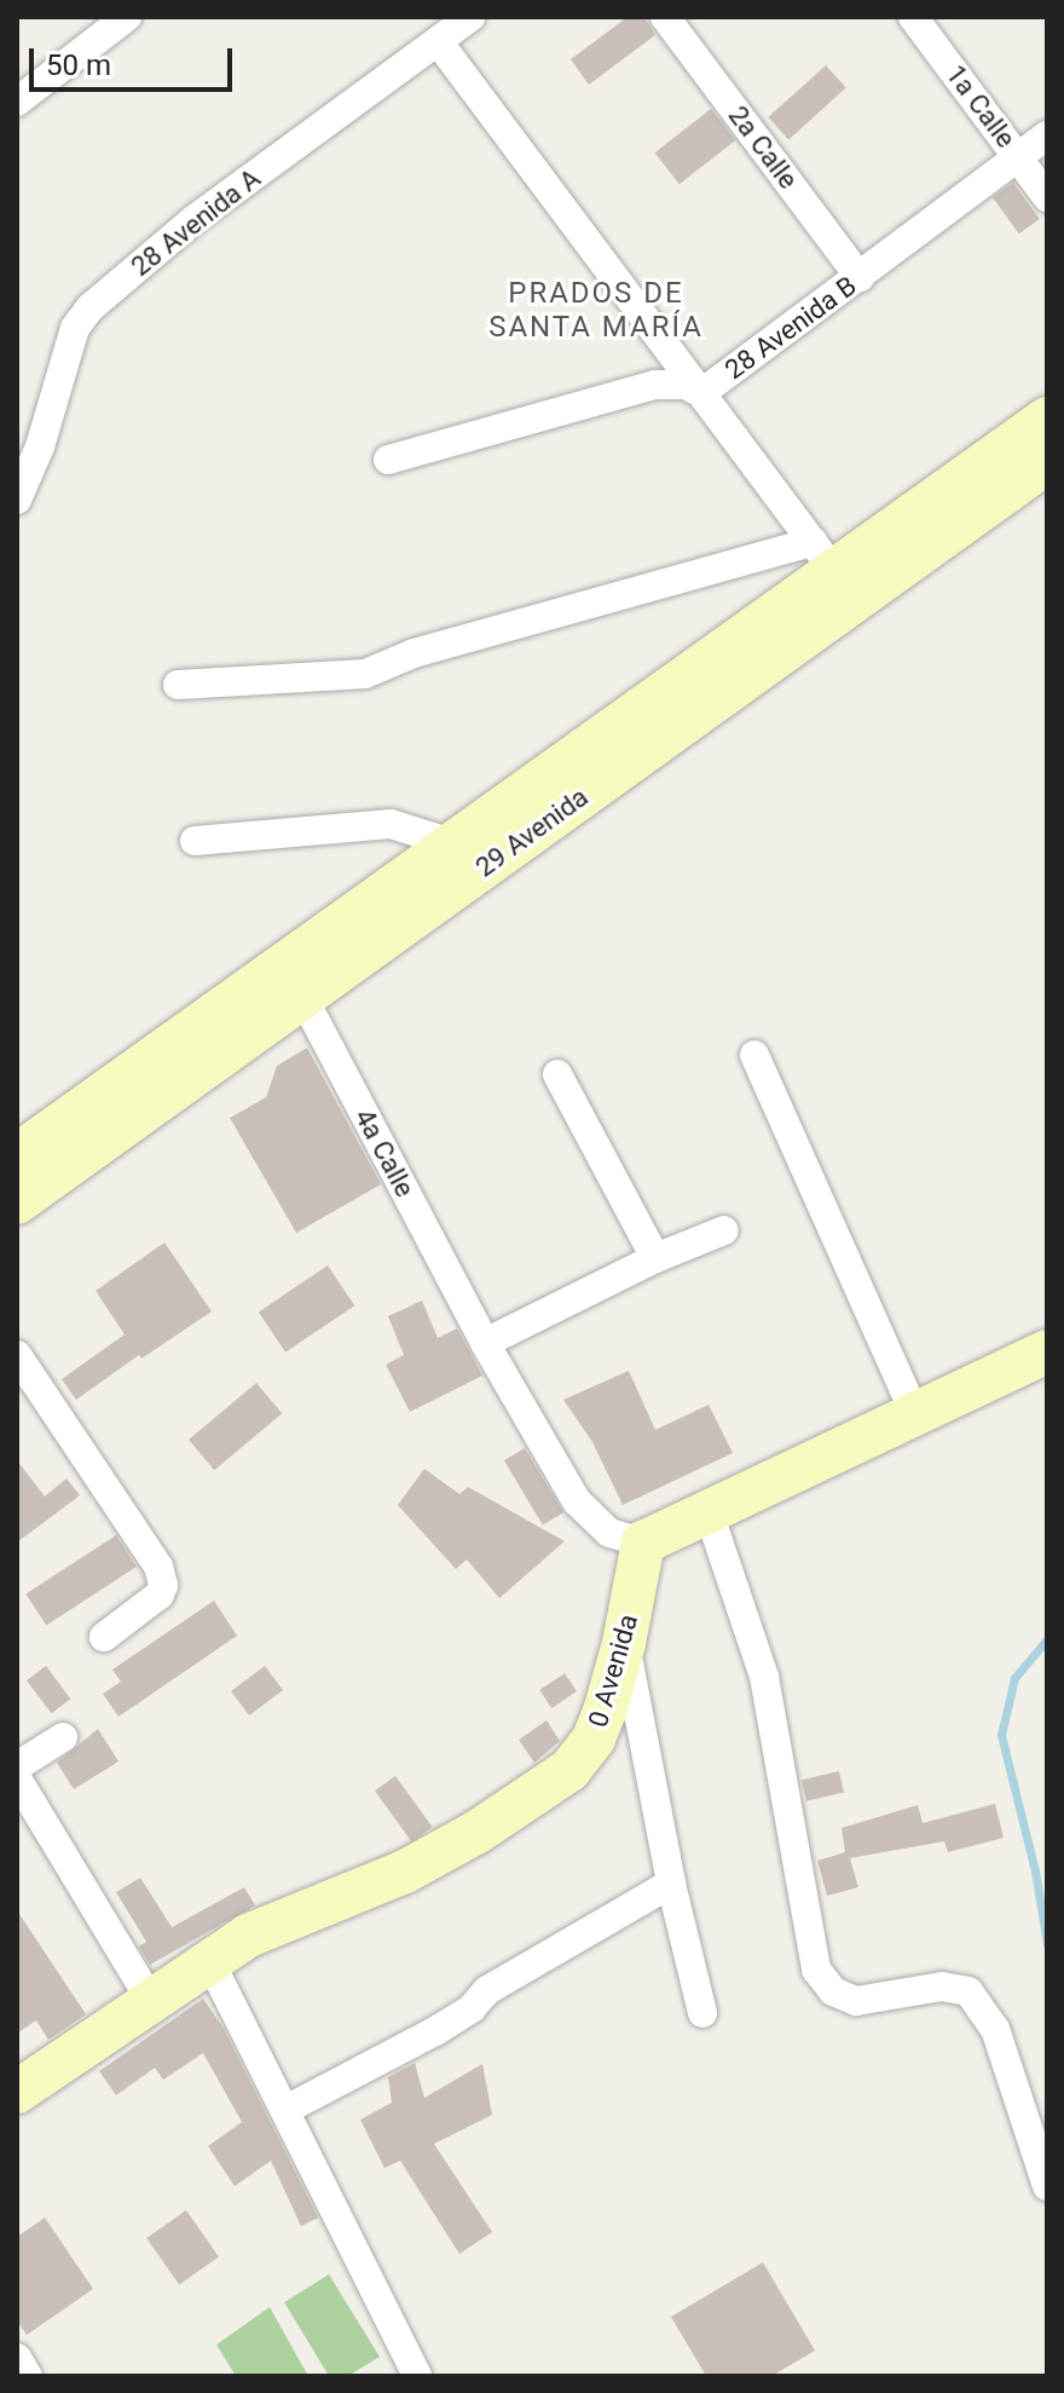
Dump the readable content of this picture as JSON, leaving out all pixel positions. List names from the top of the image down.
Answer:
{
  "streets": {
    "main road": ["29 Avenida", "0 Avenida"],
    "street": [
      "1a Calle",
      "2a Calle",
      "28 Avenida A",
      "28 Avenida B",
      "4a Calle"
    ]
  },
  "crossings": [
    ["1a Calle", "28 Avenida B"],
    ["2a Calle", "28 Avenida B"],
    ["29 Avenida", "4a Calle"],
    ["4a Calle", "0 Avenida"]
  ],
  "districts": ["PRADOS DE SANTA MARÍA"],
  "scale_bar": "50 m"
}
